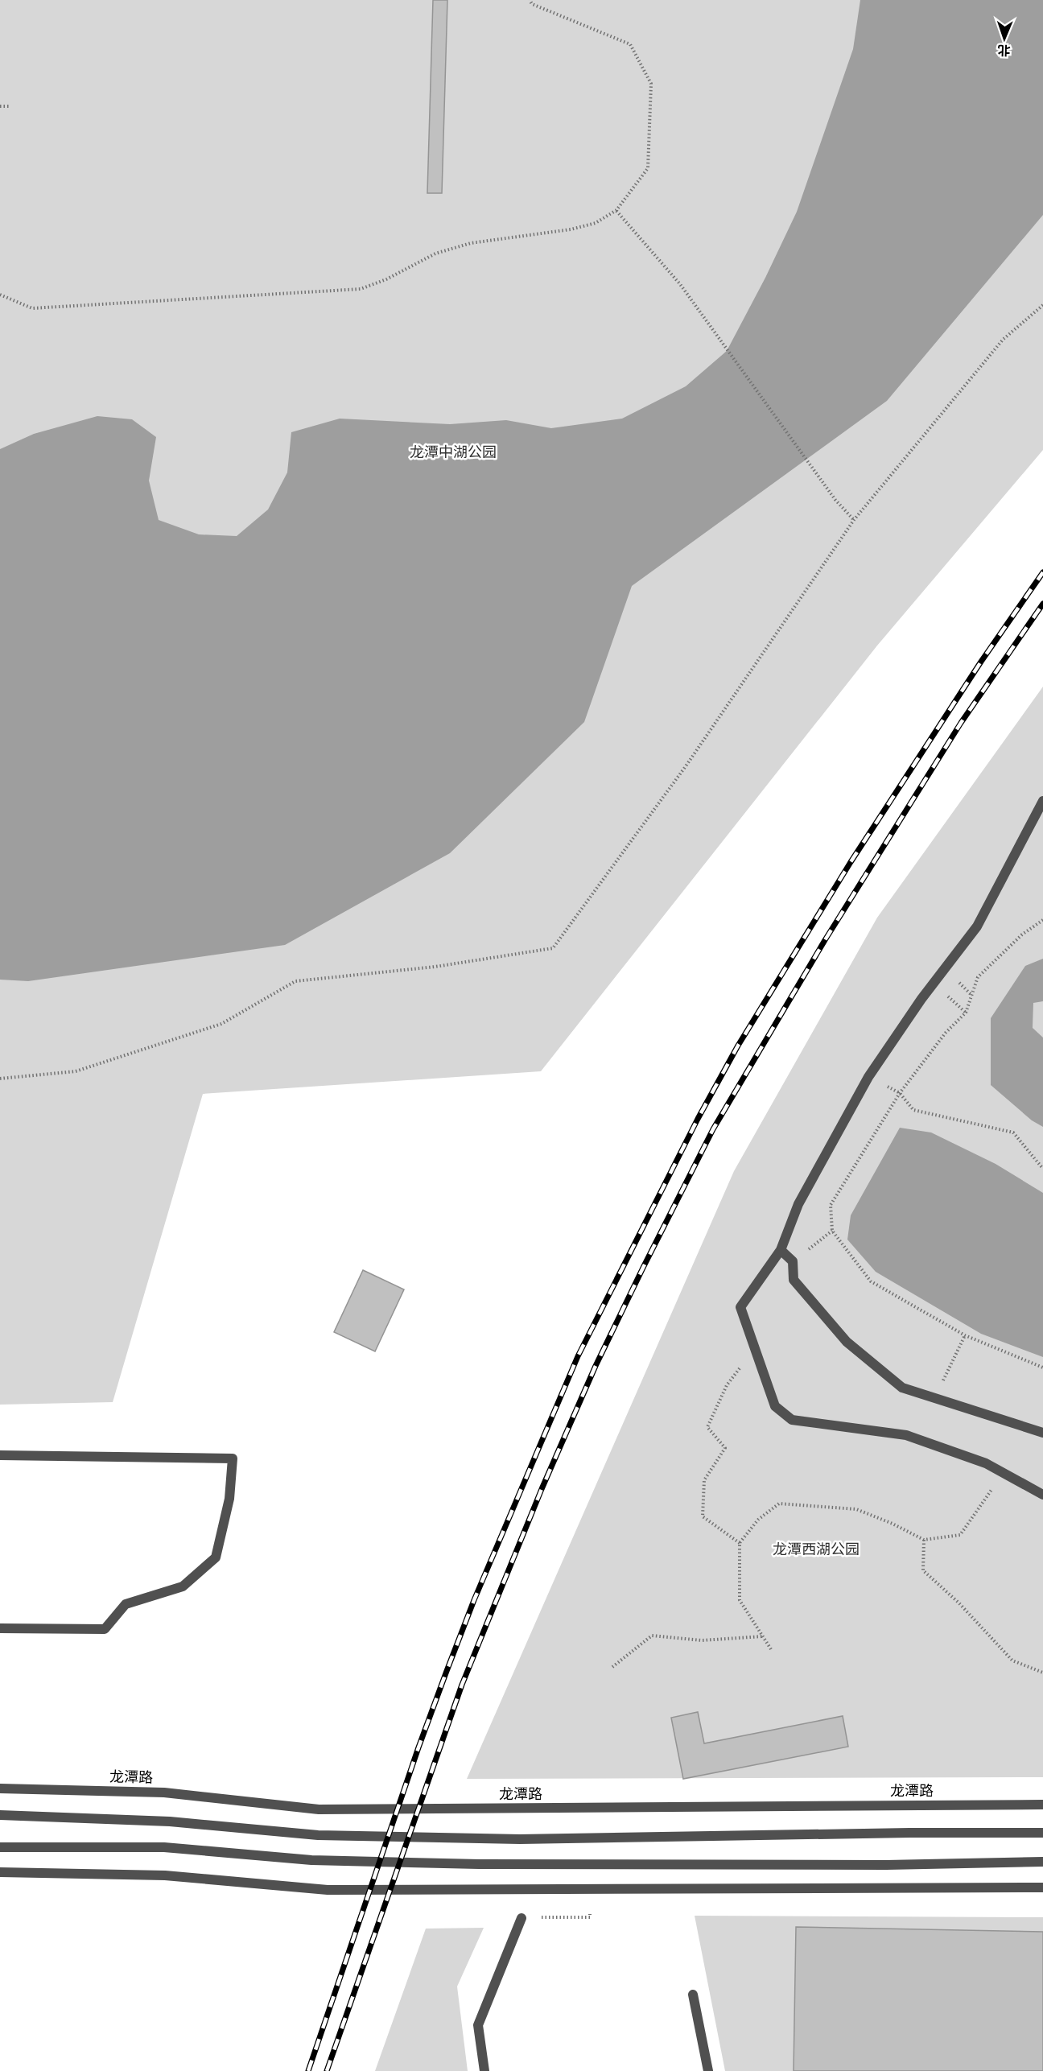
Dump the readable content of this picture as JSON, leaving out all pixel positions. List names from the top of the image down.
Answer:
{
  "streets": {
    "street": ["龙潭路"]
  },
  "parks": ["龙潭中湖公园", "龙潭西湖公园"],
  "north": "bottom"
}
